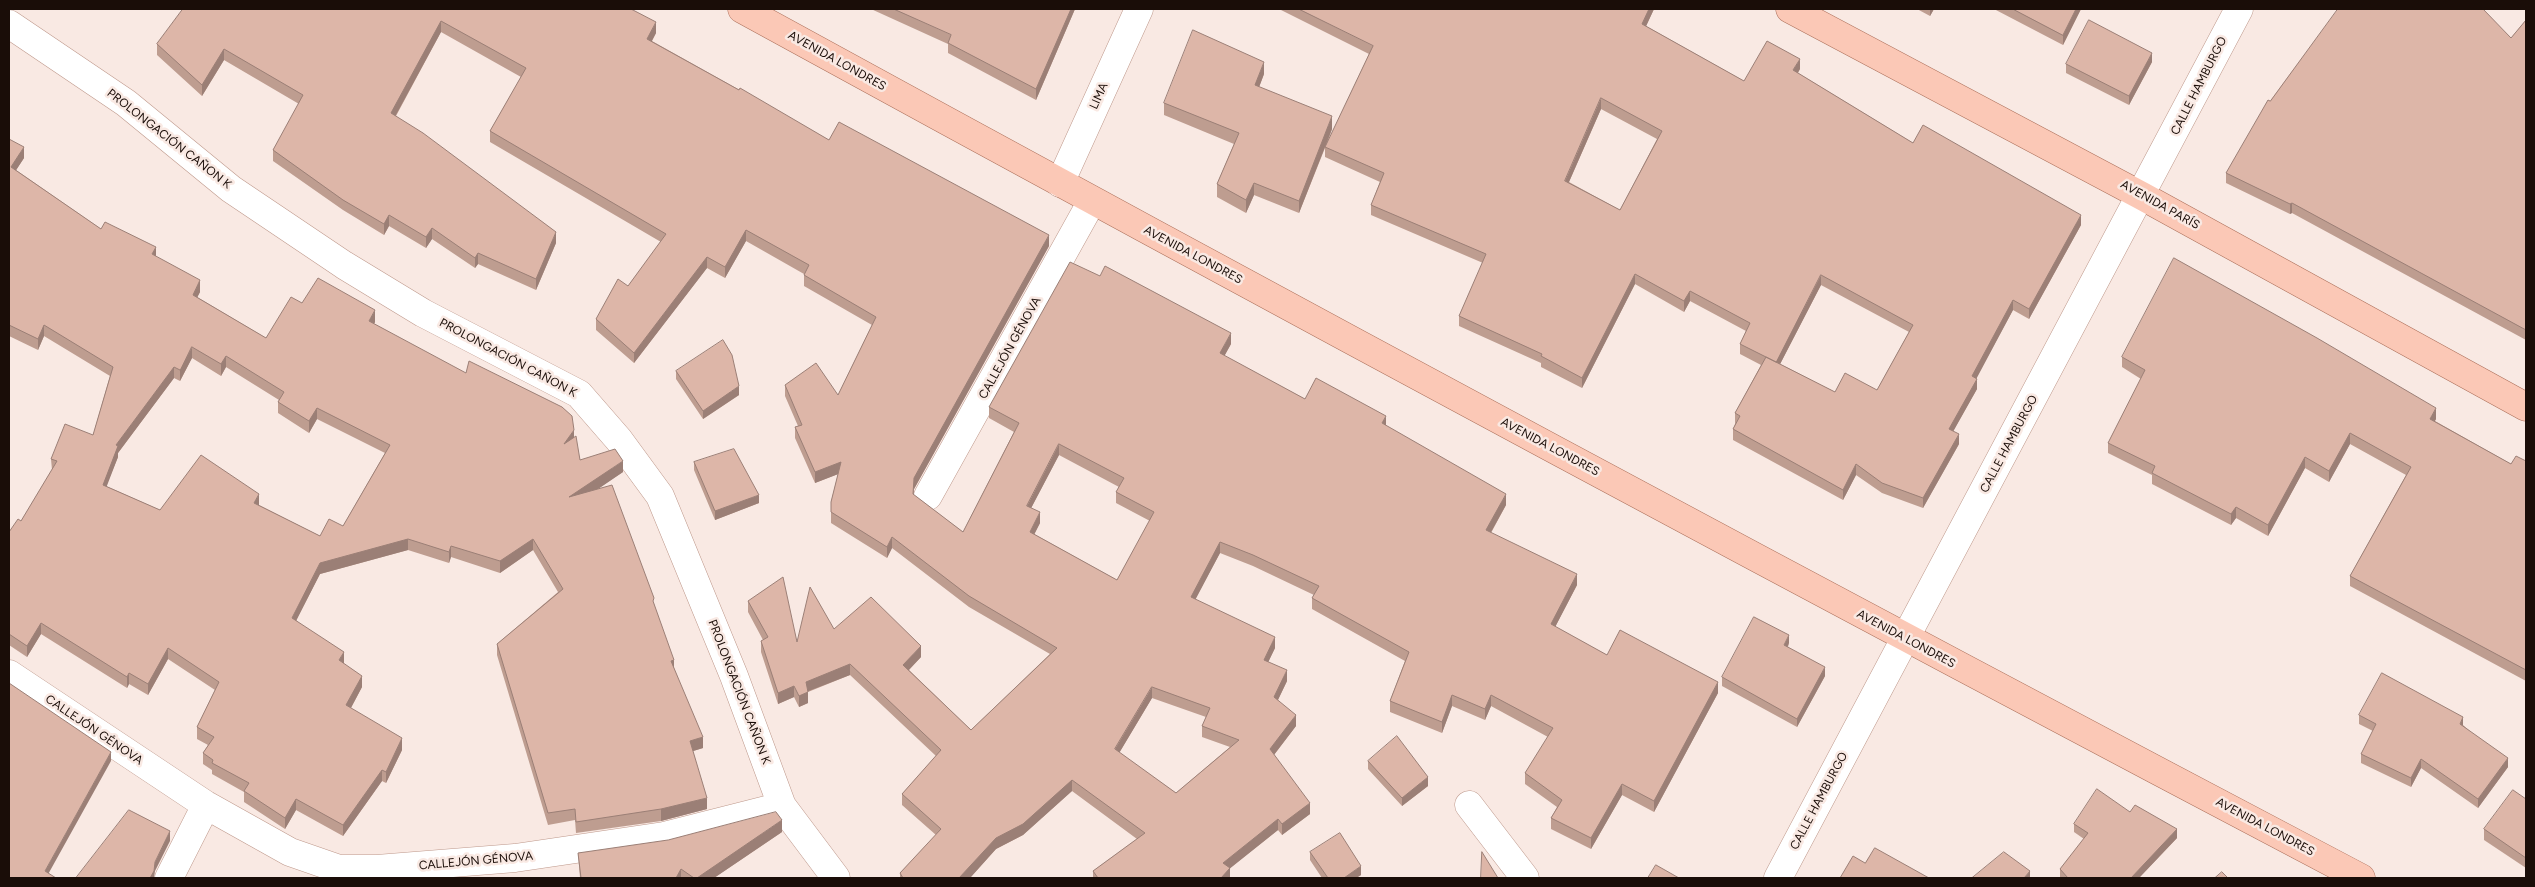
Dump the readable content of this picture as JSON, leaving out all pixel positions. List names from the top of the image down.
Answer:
{
  "streets": {
    "main road": ["AVENIDA LONDRES", "AVENIDA PARÍS"],
    "street": [
      "CALLE HAMBURGO",
      "LIMA",
      "PROLONGACIÓN CAÑON K",
      "CALLEJÓN GÉNOVA"
    ]
  },
  "crossings": [
    ["AVENIDA LONDRES", "CALLE HAMBURGO"],
    ["AVENIDA LONDRES", "LIMA"],
    ["AVENIDA LONDRES", "CALLEJÓN GÉNOVA"],
    ["CALLE HAMBURGO", "AVENIDA PARÍS"],
    ["PROLONGACIÓN CAÑON K", "CALLEJÓN GÉNOVA"]
  ]
}
